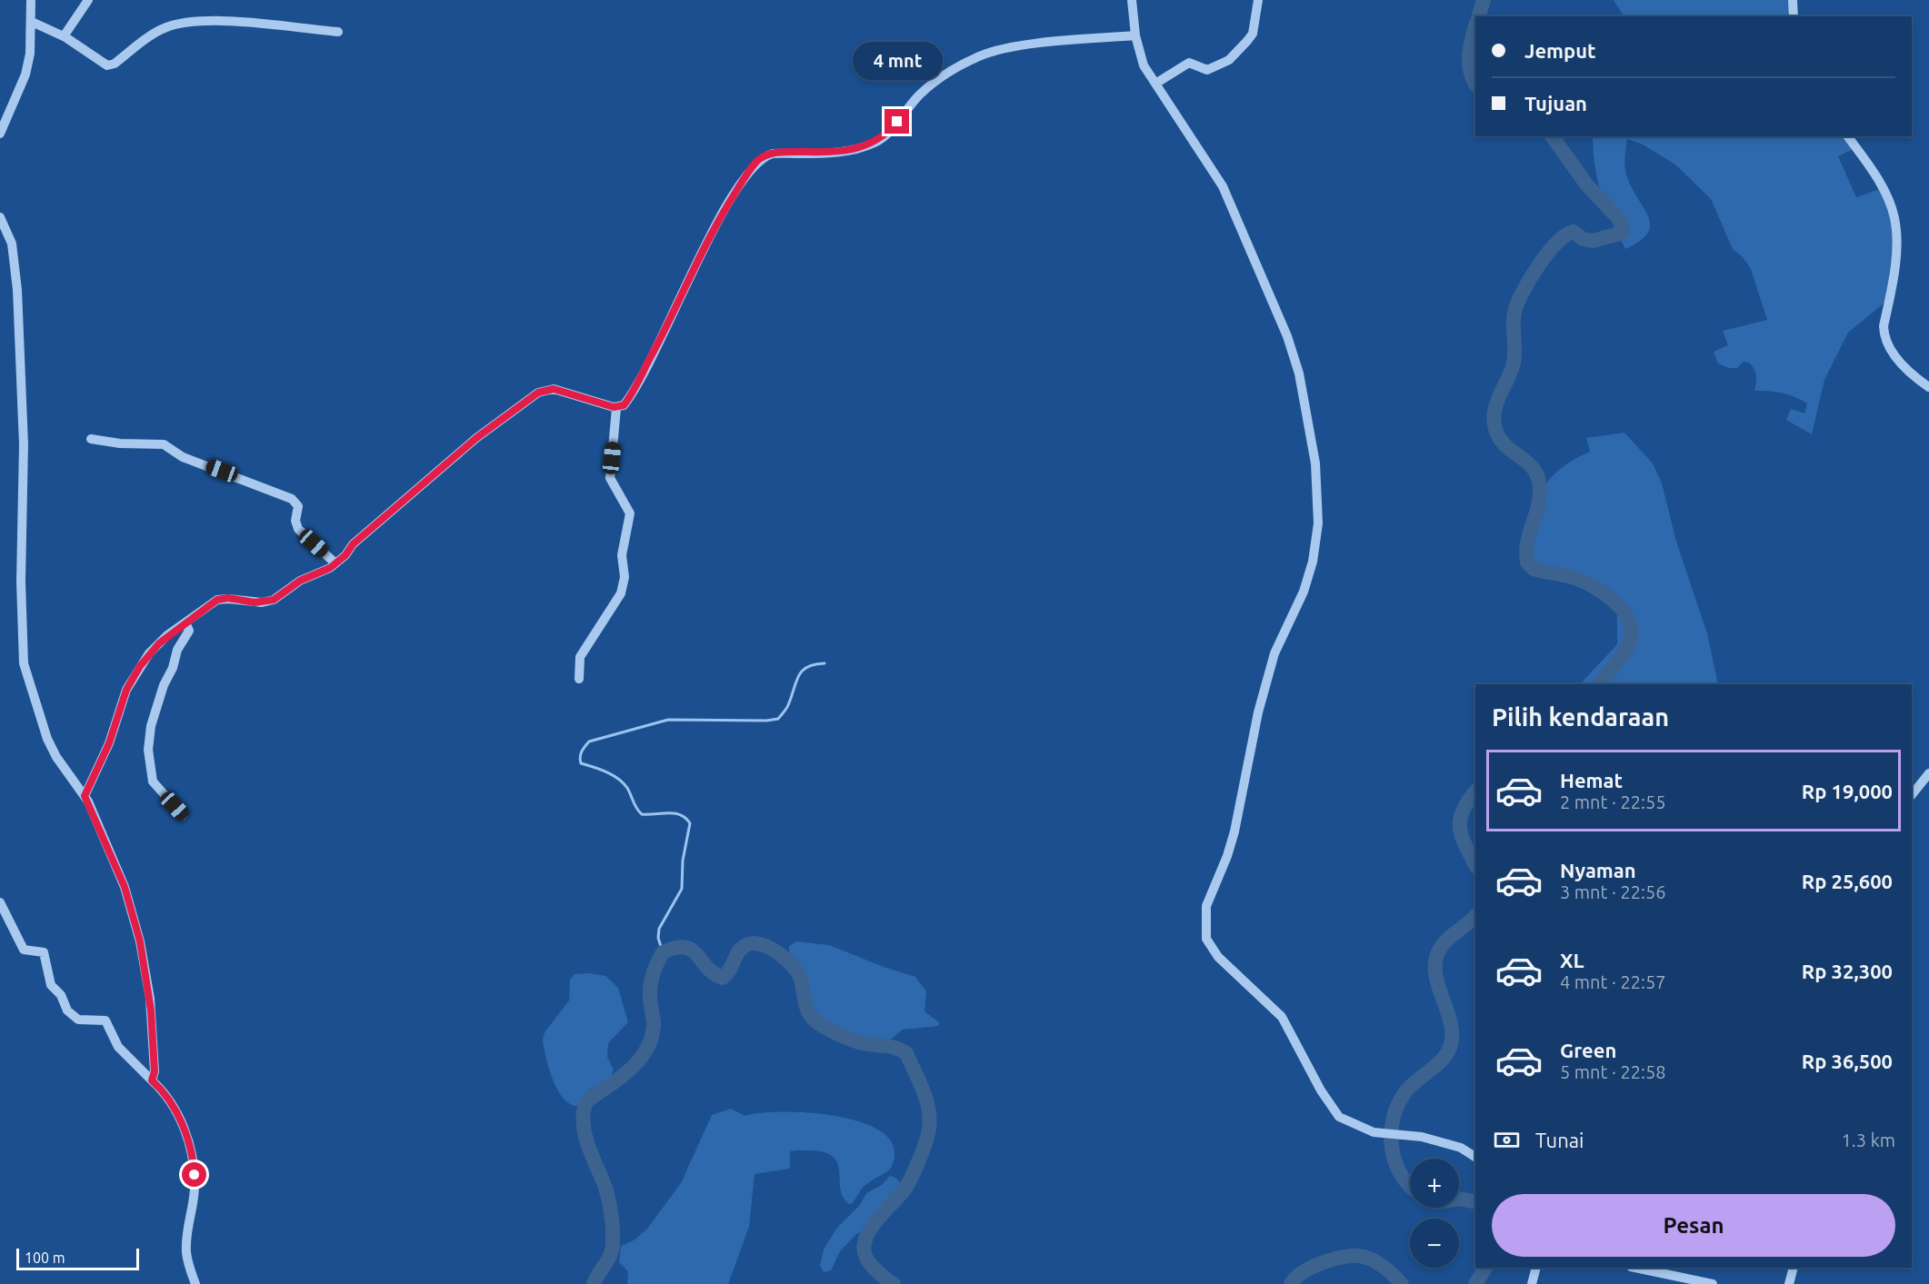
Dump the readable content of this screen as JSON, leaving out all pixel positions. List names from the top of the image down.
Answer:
{
  "scale_bar": "100 m",
  "page": {
    "banner": ["Jemput", "Tujuan"],
    "bubble": "4 mnt",
    "heading": "Pilih kendaraan",
    "list": [
      {
        "name": "Hemat",
        "note": "2 mnt · 22:55",
        "value": "Rp 19,000"
      },
      {
        "name": "Nyaman",
        "note": "3 mnt · 22:56",
        "value": "Rp 25,600"
      },
      {
        "name": "XL",
        "note": "4 mnt · 22:57",
        "value": "Rp 32,300"
      },
      {
        "name": "Green",
        "note": "5 mnt · 22:58",
        "value": "Rp 36,500"
      }
    ],
    "pay": ["Tunai", "1.3 km"],
    "map_buttons": ["+", "−"],
    "buttons": "Pesan",
    "scale": "100 m"
  }
}
